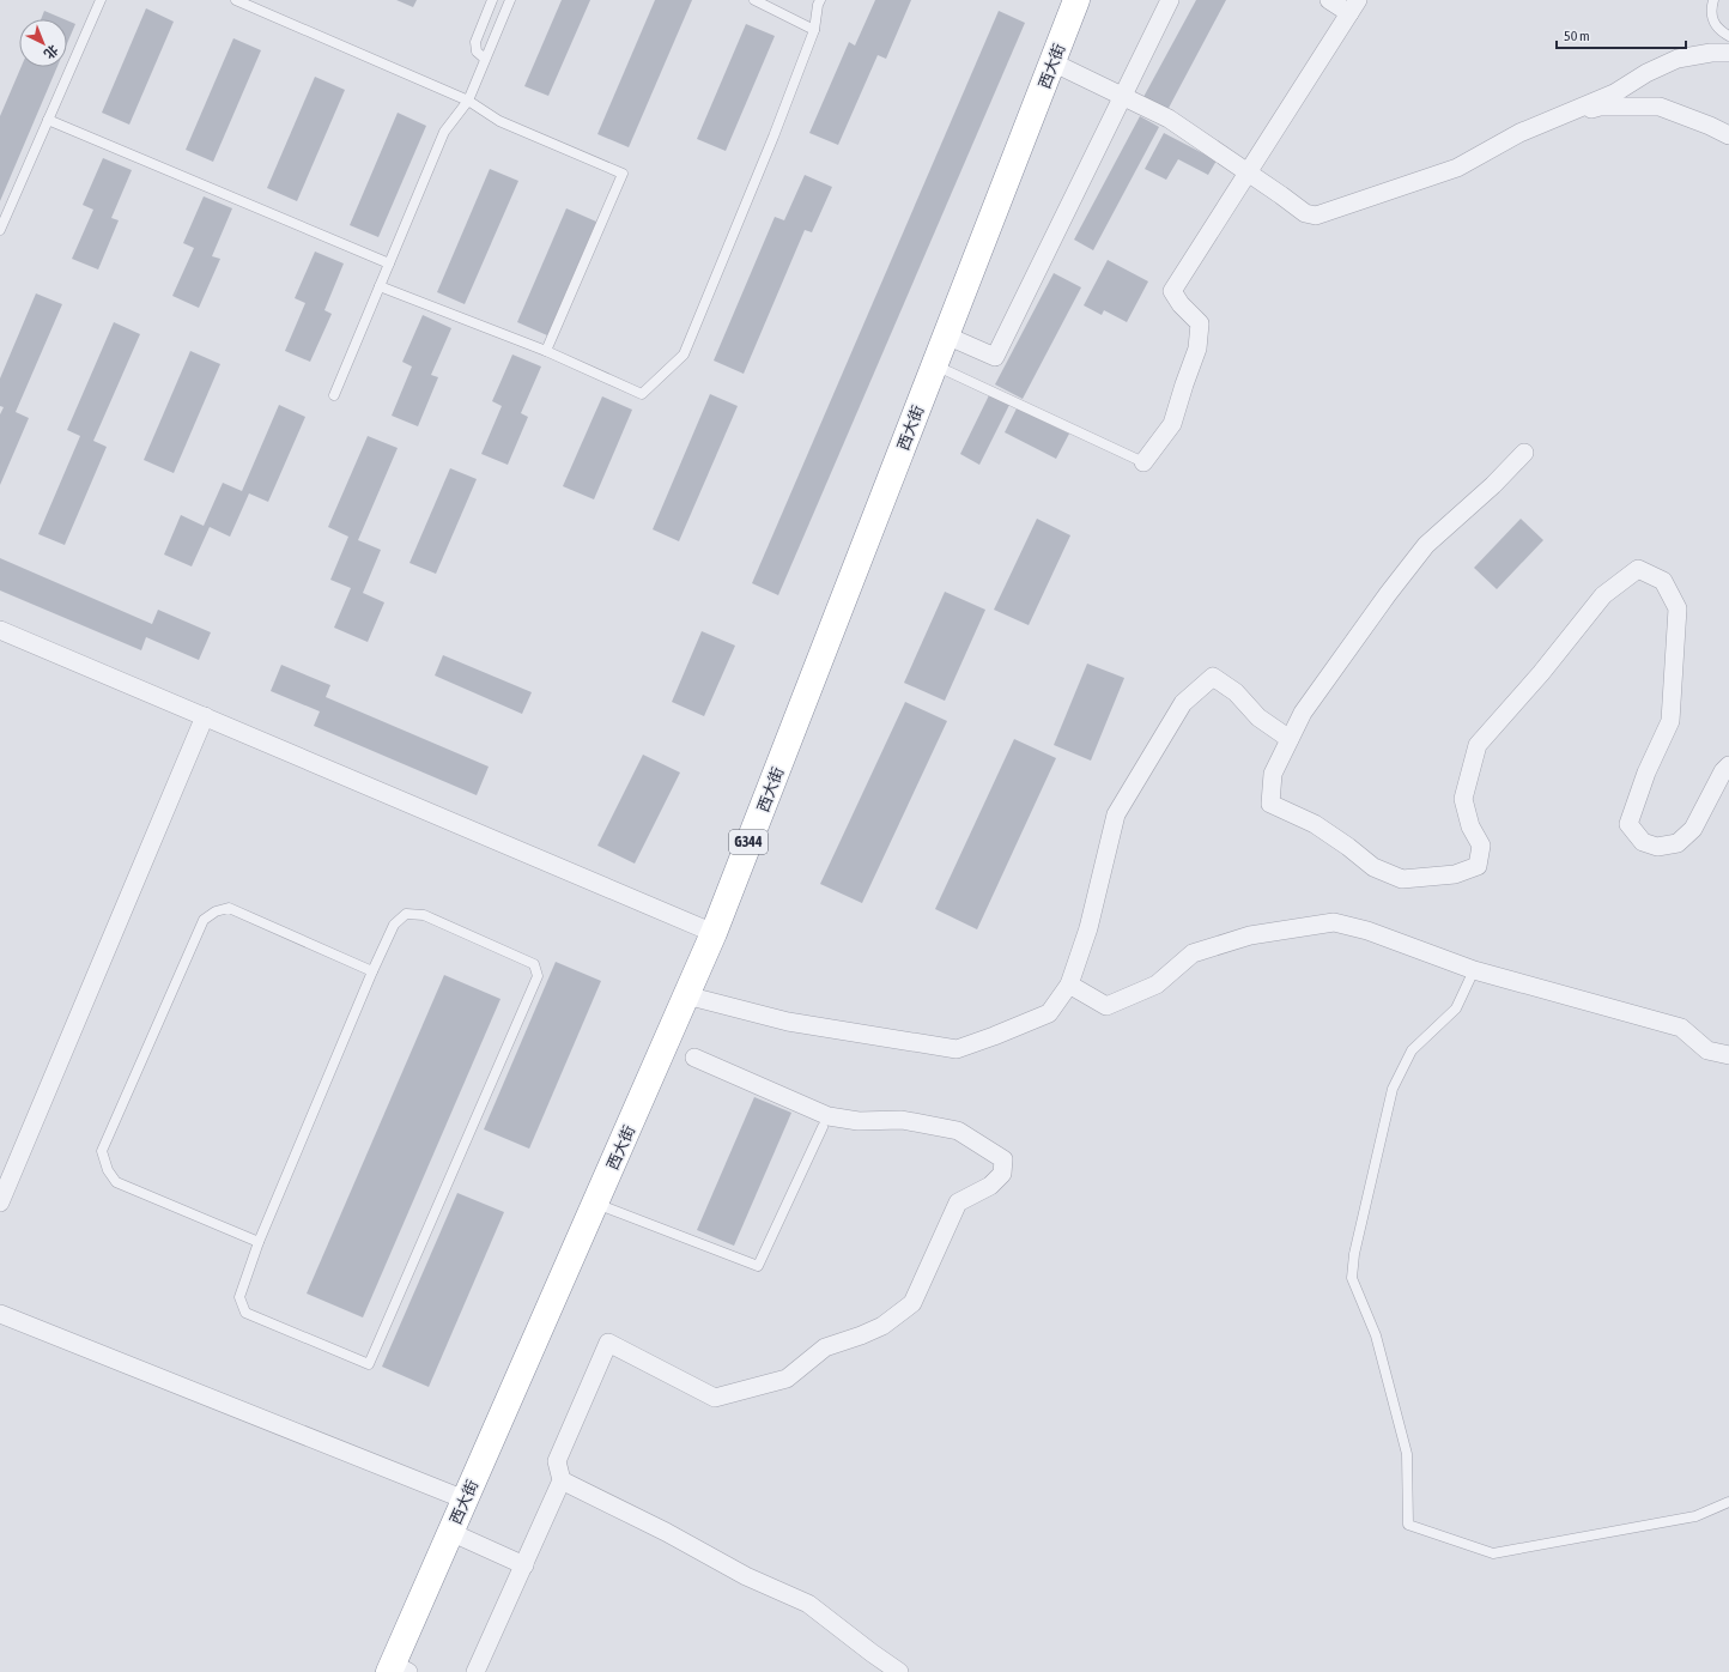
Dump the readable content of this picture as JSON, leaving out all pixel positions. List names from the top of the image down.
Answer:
{
  "streets": {
    "highway": ["西大街", "G344"]
  },
  "scale_bar": "50 m",
  "north": "bottom right"
}
